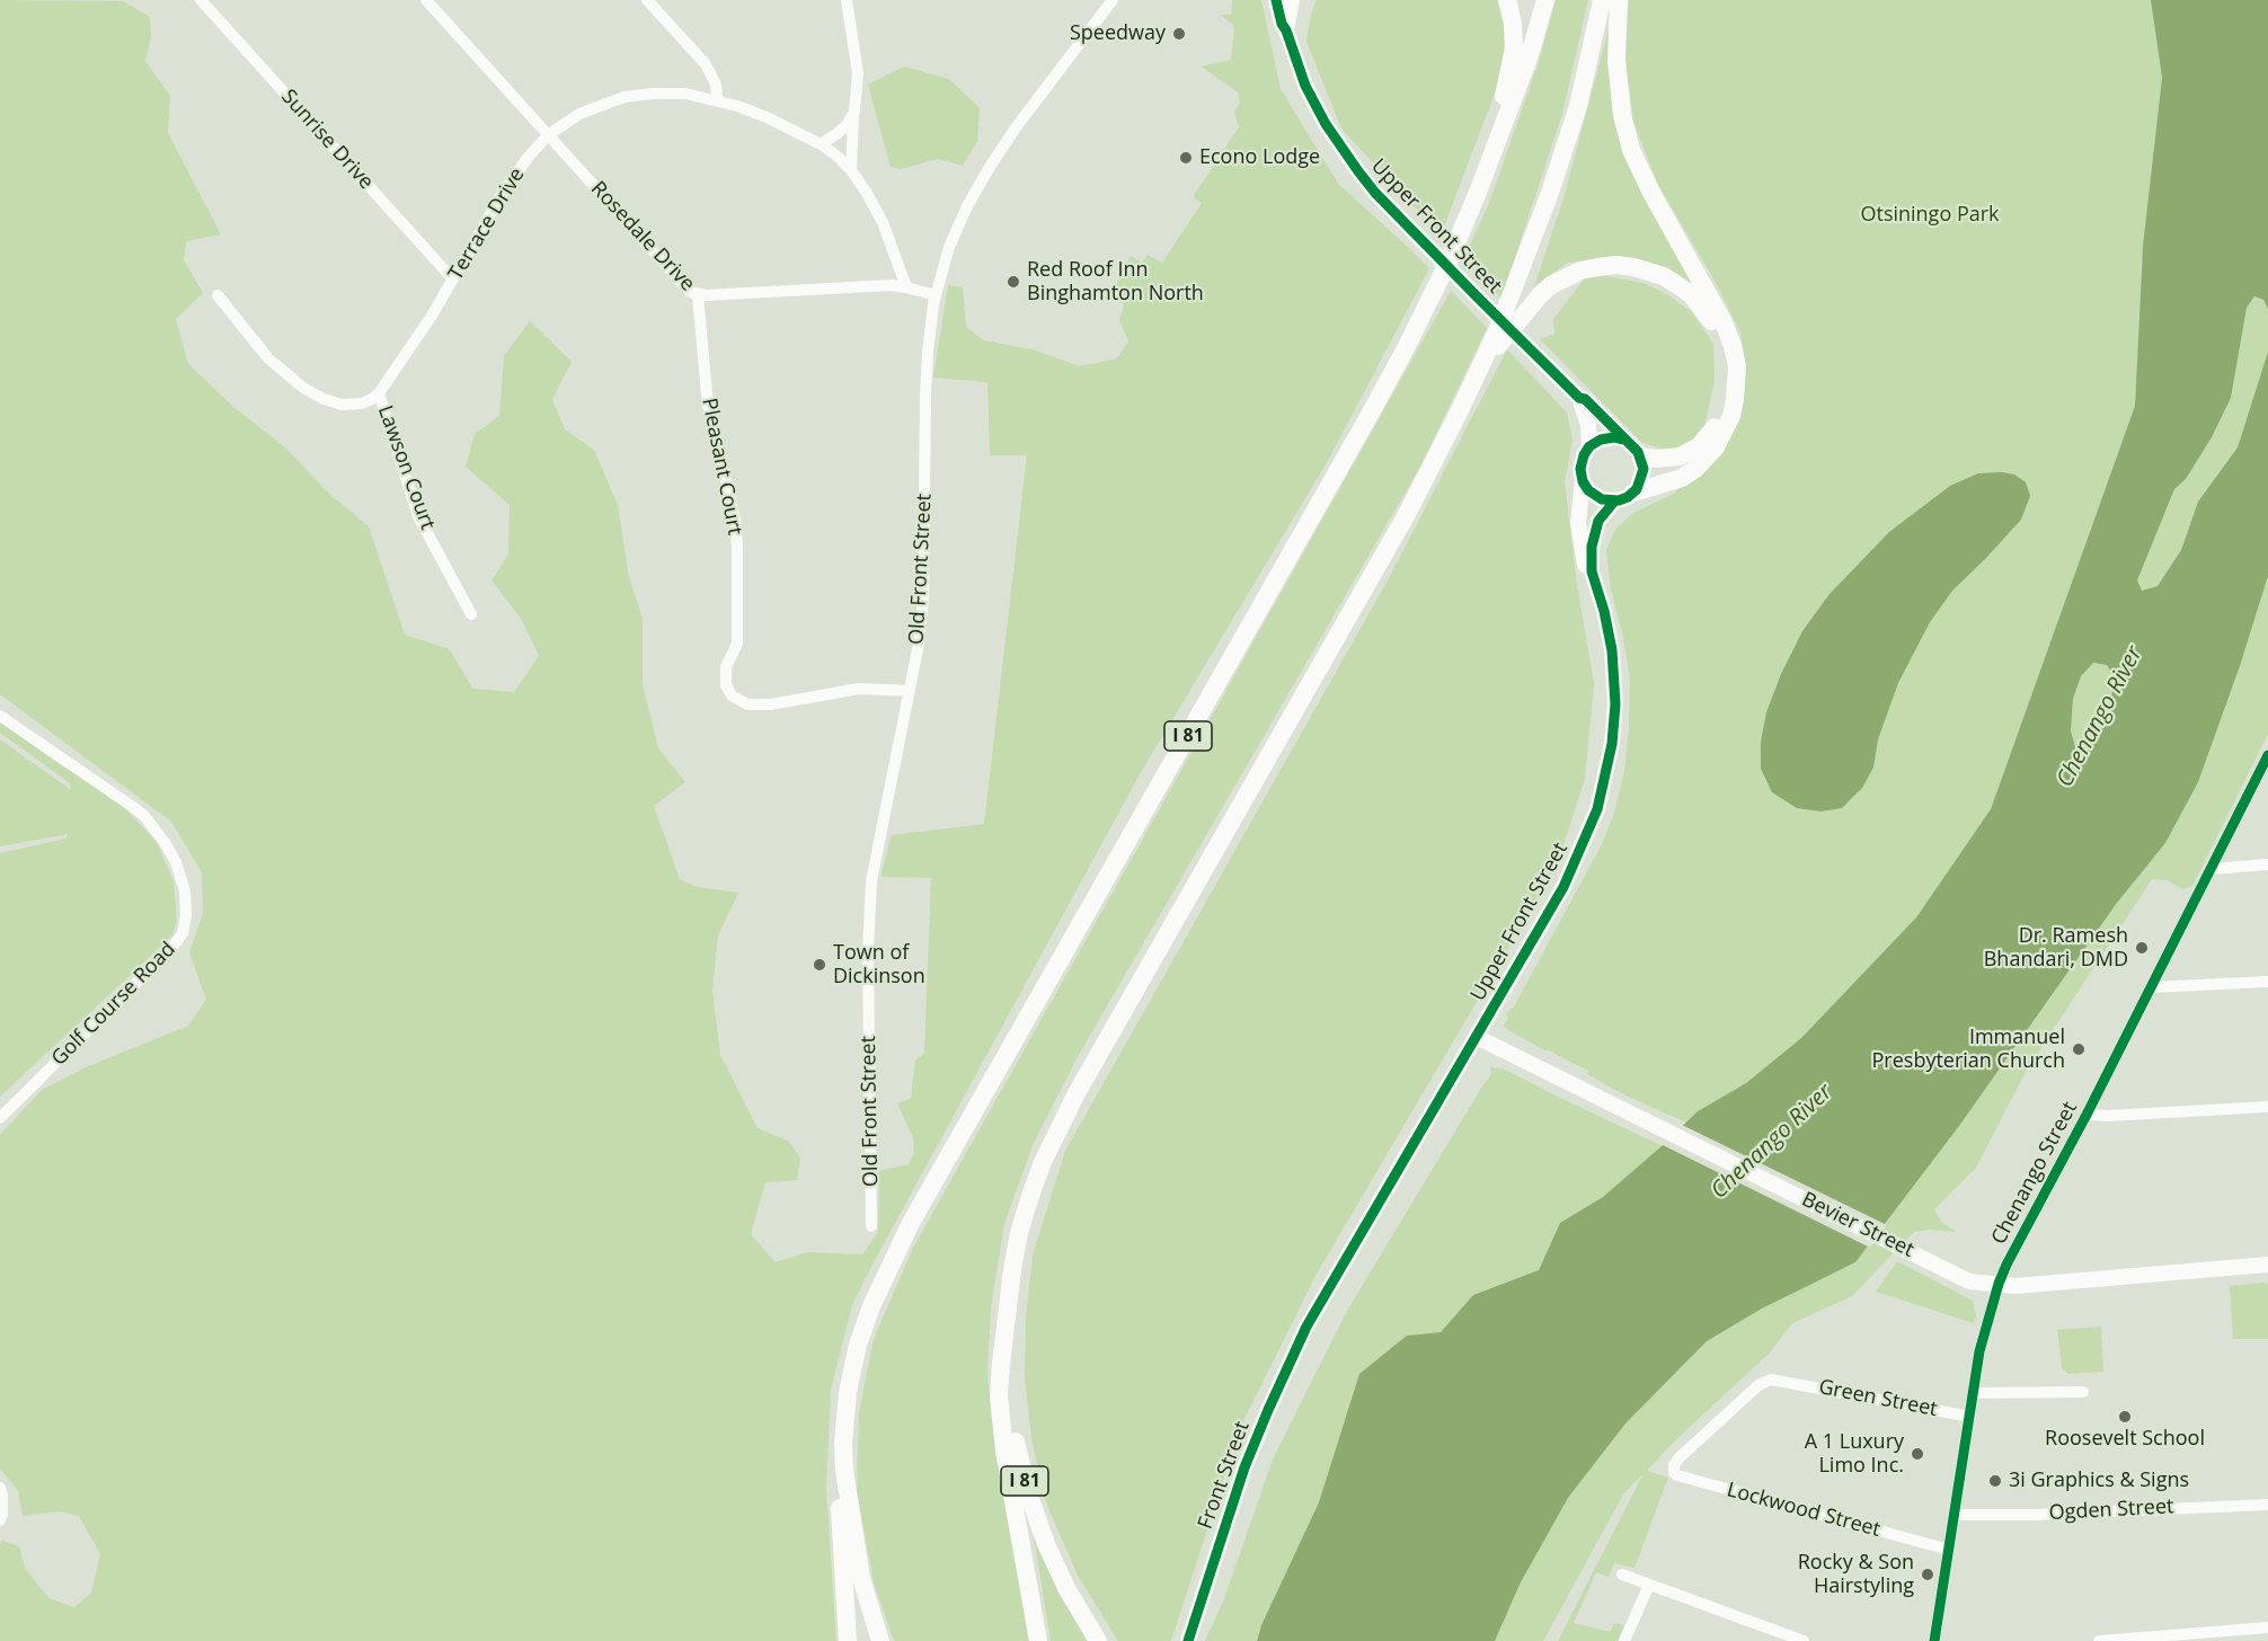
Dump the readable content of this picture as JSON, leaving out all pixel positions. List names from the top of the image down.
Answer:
{
  "streets": {
    "highway": ["I 81"],
    "main road": ["Upper Front Street", "Bevier Street", "Front Street"],
    "street": [
      "Sunrise Drive",
      "Terrace Drive",
      "Rosedale Drive",
      "Pleasant Court",
      "Lawson Court",
      "Old Front Street",
      "Golf Course Road",
      "Chenango Street",
      "Green Street",
      "Lockwood Street",
      "Ogden Street"
    ]
  },
  "crossings": [
    ["Sunrise Drive", "Terrace Drive"],
    ["Terrace Drive", "Rosedale Drive"],
    ["Terrace Drive", "Lawson Court"],
    ["Upper Front Street", "Bevier Street"],
    ["Upper Front Street", "Front Street"],
    ["Rosedale Drive", "Pleasant Court"],
    ["Rosedale Drive", "Old Front Street"],
    ["Pleasant Court", "Old Front Street"],
    ["Chenango Street", "Bevier Street"],
    ["Chenango Street", "Green Street"],
    ["Chenango Street", "Lockwood Street"],
    ["Chenango Street", "Ogden Street"],
    ["Green Street", "Lockwood Street"]
  ],
  "water": ["Chenango River"],
  "parks": ["Otsiningo Park"],
  "places": [
    "Speedway",
    "Econo Lodge",
    "Red Roof Inn Binghamton North",
    "Dr. Ramesh Bhandari, DMD",
    "Town of Dickinson",
    "Immanuel Presbyterian Church",
    "Roosevelt School",
    "A 1 Luxury Limo Inc.",
    "3i Graphics & Signs",
    "Rocky & Son Hairstyling"
  ]
}
